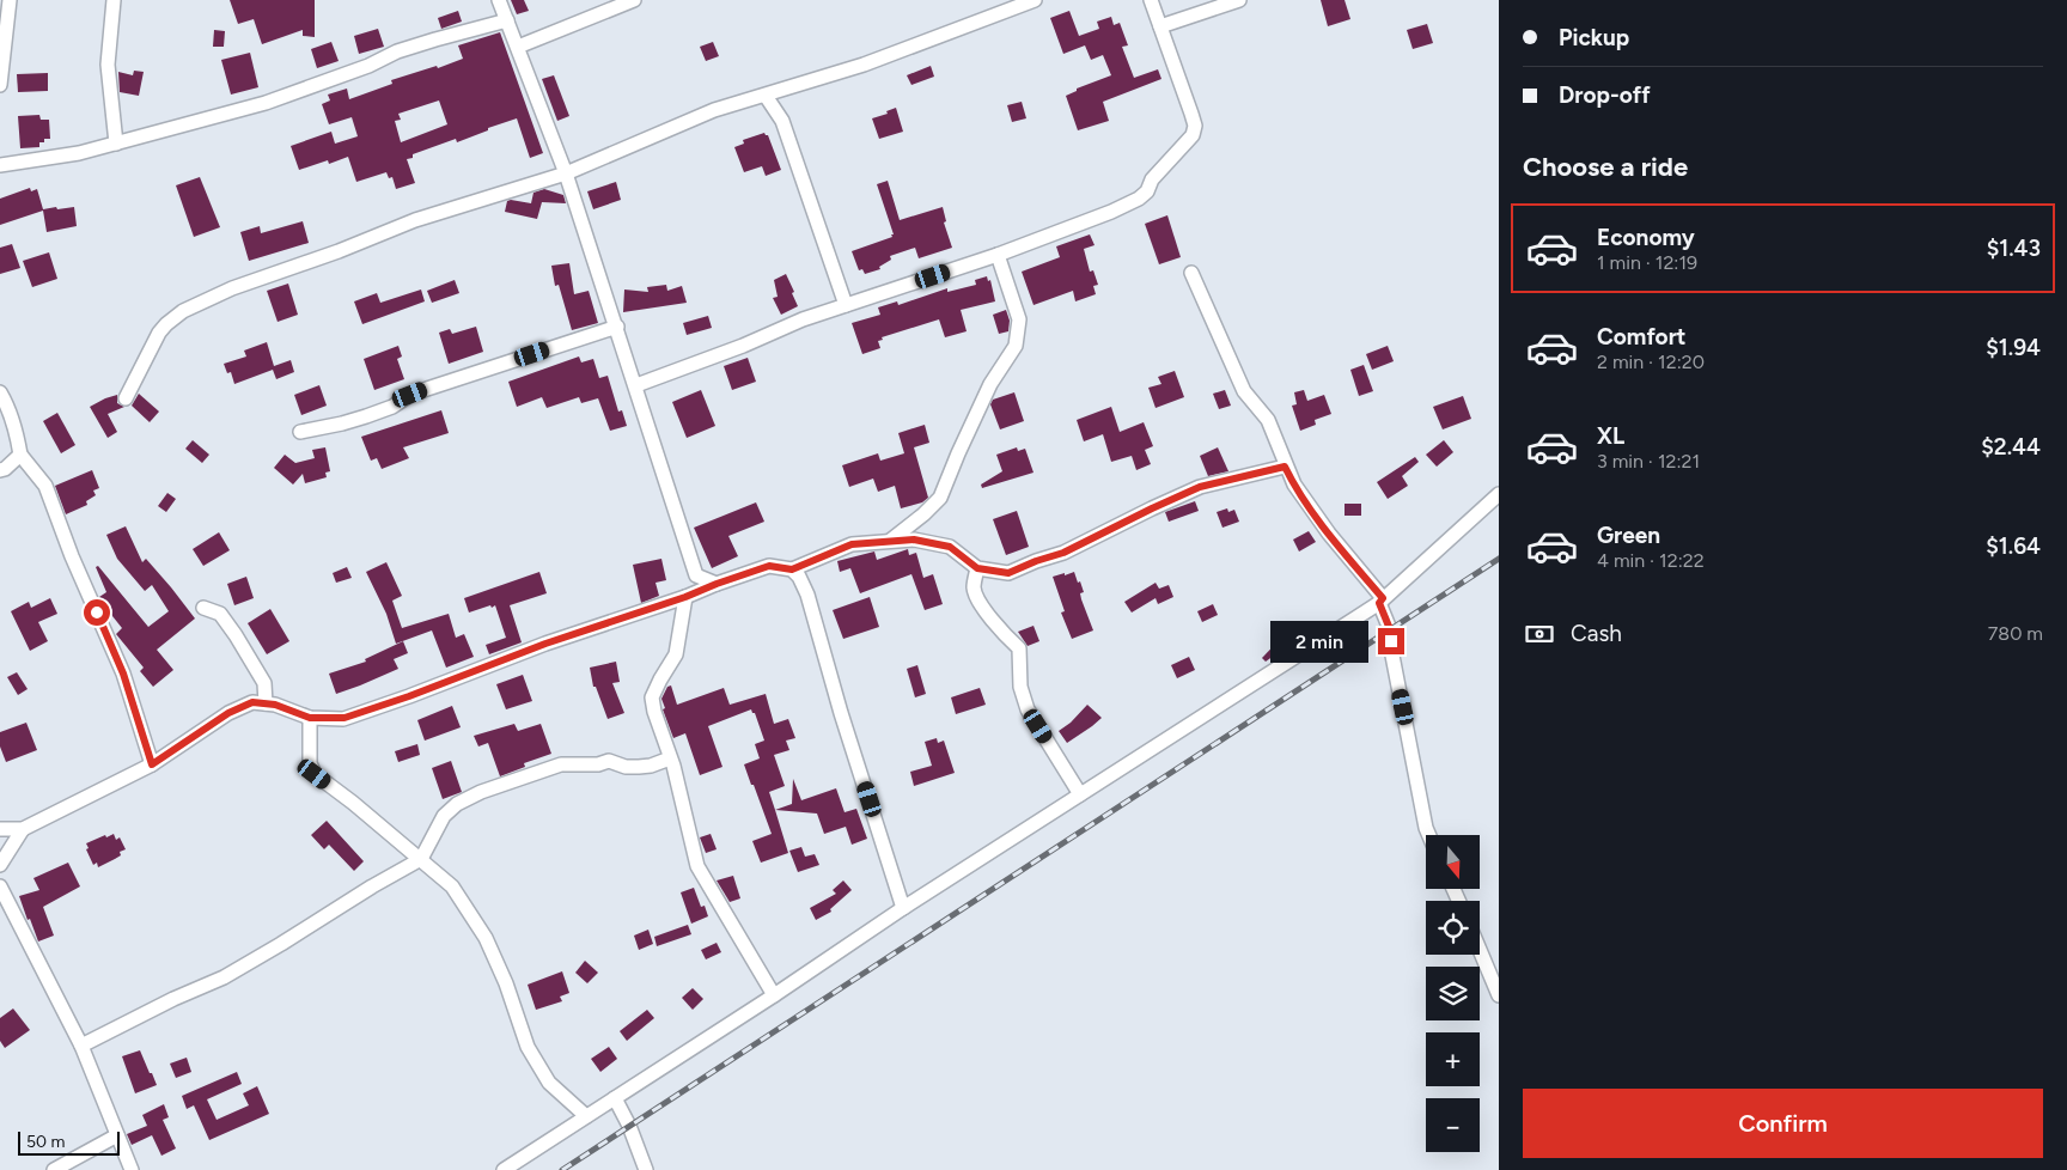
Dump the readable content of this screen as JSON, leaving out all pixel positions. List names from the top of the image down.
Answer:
{
  "scale_bar": "50 m",
  "north": "bottom",
  "page": {
    "banner": ["Pickup", "Drop-off"],
    "heading": "Choose a ride",
    "list": [
      {
        "name": "Economy",
        "note": "1 min · 12:19",
        "value": "$1.43"
      },
      {
        "name": "Comfort",
        "note": "2 min · 12:20",
        "value": "$1.94"
      },
      {
        "name": "XL",
        "note": "3 min · 12:21",
        "value": "$2.44"
      },
      {
        "name": "Green",
        "note": "4 min · 12:22",
        "value": "$1.64"
      }
    ],
    "pay": ["Cash", "780 m"],
    "bubble": "2 min",
    "map_buttons": ["+", "−"],
    "buttons": "Confirm",
    "scale": "50 m"
  }
}
